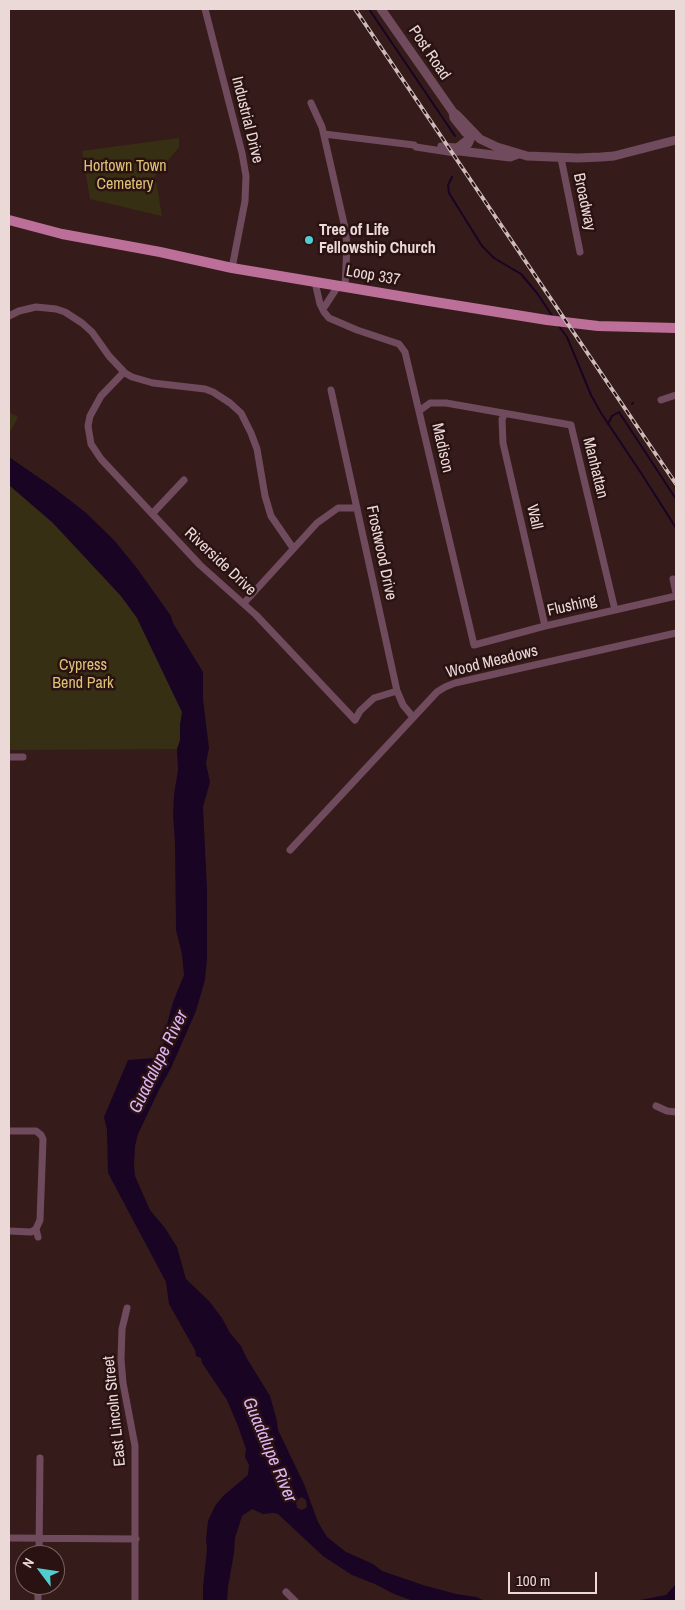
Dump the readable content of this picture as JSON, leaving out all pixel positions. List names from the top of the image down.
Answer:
{
  "streets": {
    "main road": ["Loop 337"],
    "street": [
      "Post Road",
      "Industrial Drive",
      "Broadway",
      "Madison",
      "Manhattan",
      "Wall",
      "Frostwood Drive",
      "Riverside Drive",
      "Flushing",
      "Wood Meadows",
      "East Lincoln Street"
    ]
  },
  "crossings": [
    ["Industrial Drive", "Loop 337"],
    ["Loop 337", "Madison"],
    ["Madison", "Manhattan"],
    ["Madison", "Flushing"],
    ["Manhattan", "Wall"],
    ["Manhattan", "Flushing"],
    ["Wall", "Flushing"],
    ["Frostwood Drive", "Riverside Drive"],
    ["Frostwood Drive", "Wood Meadows"]
  ],
  "water": ["Guadalupe River"],
  "parks": ["Hortown Town Cemetery", "Cypress Bend Park"],
  "places": ["Tree of Life Fellowship Church"],
  "scale_bar": "100 m",
  "north": "top left"
}
